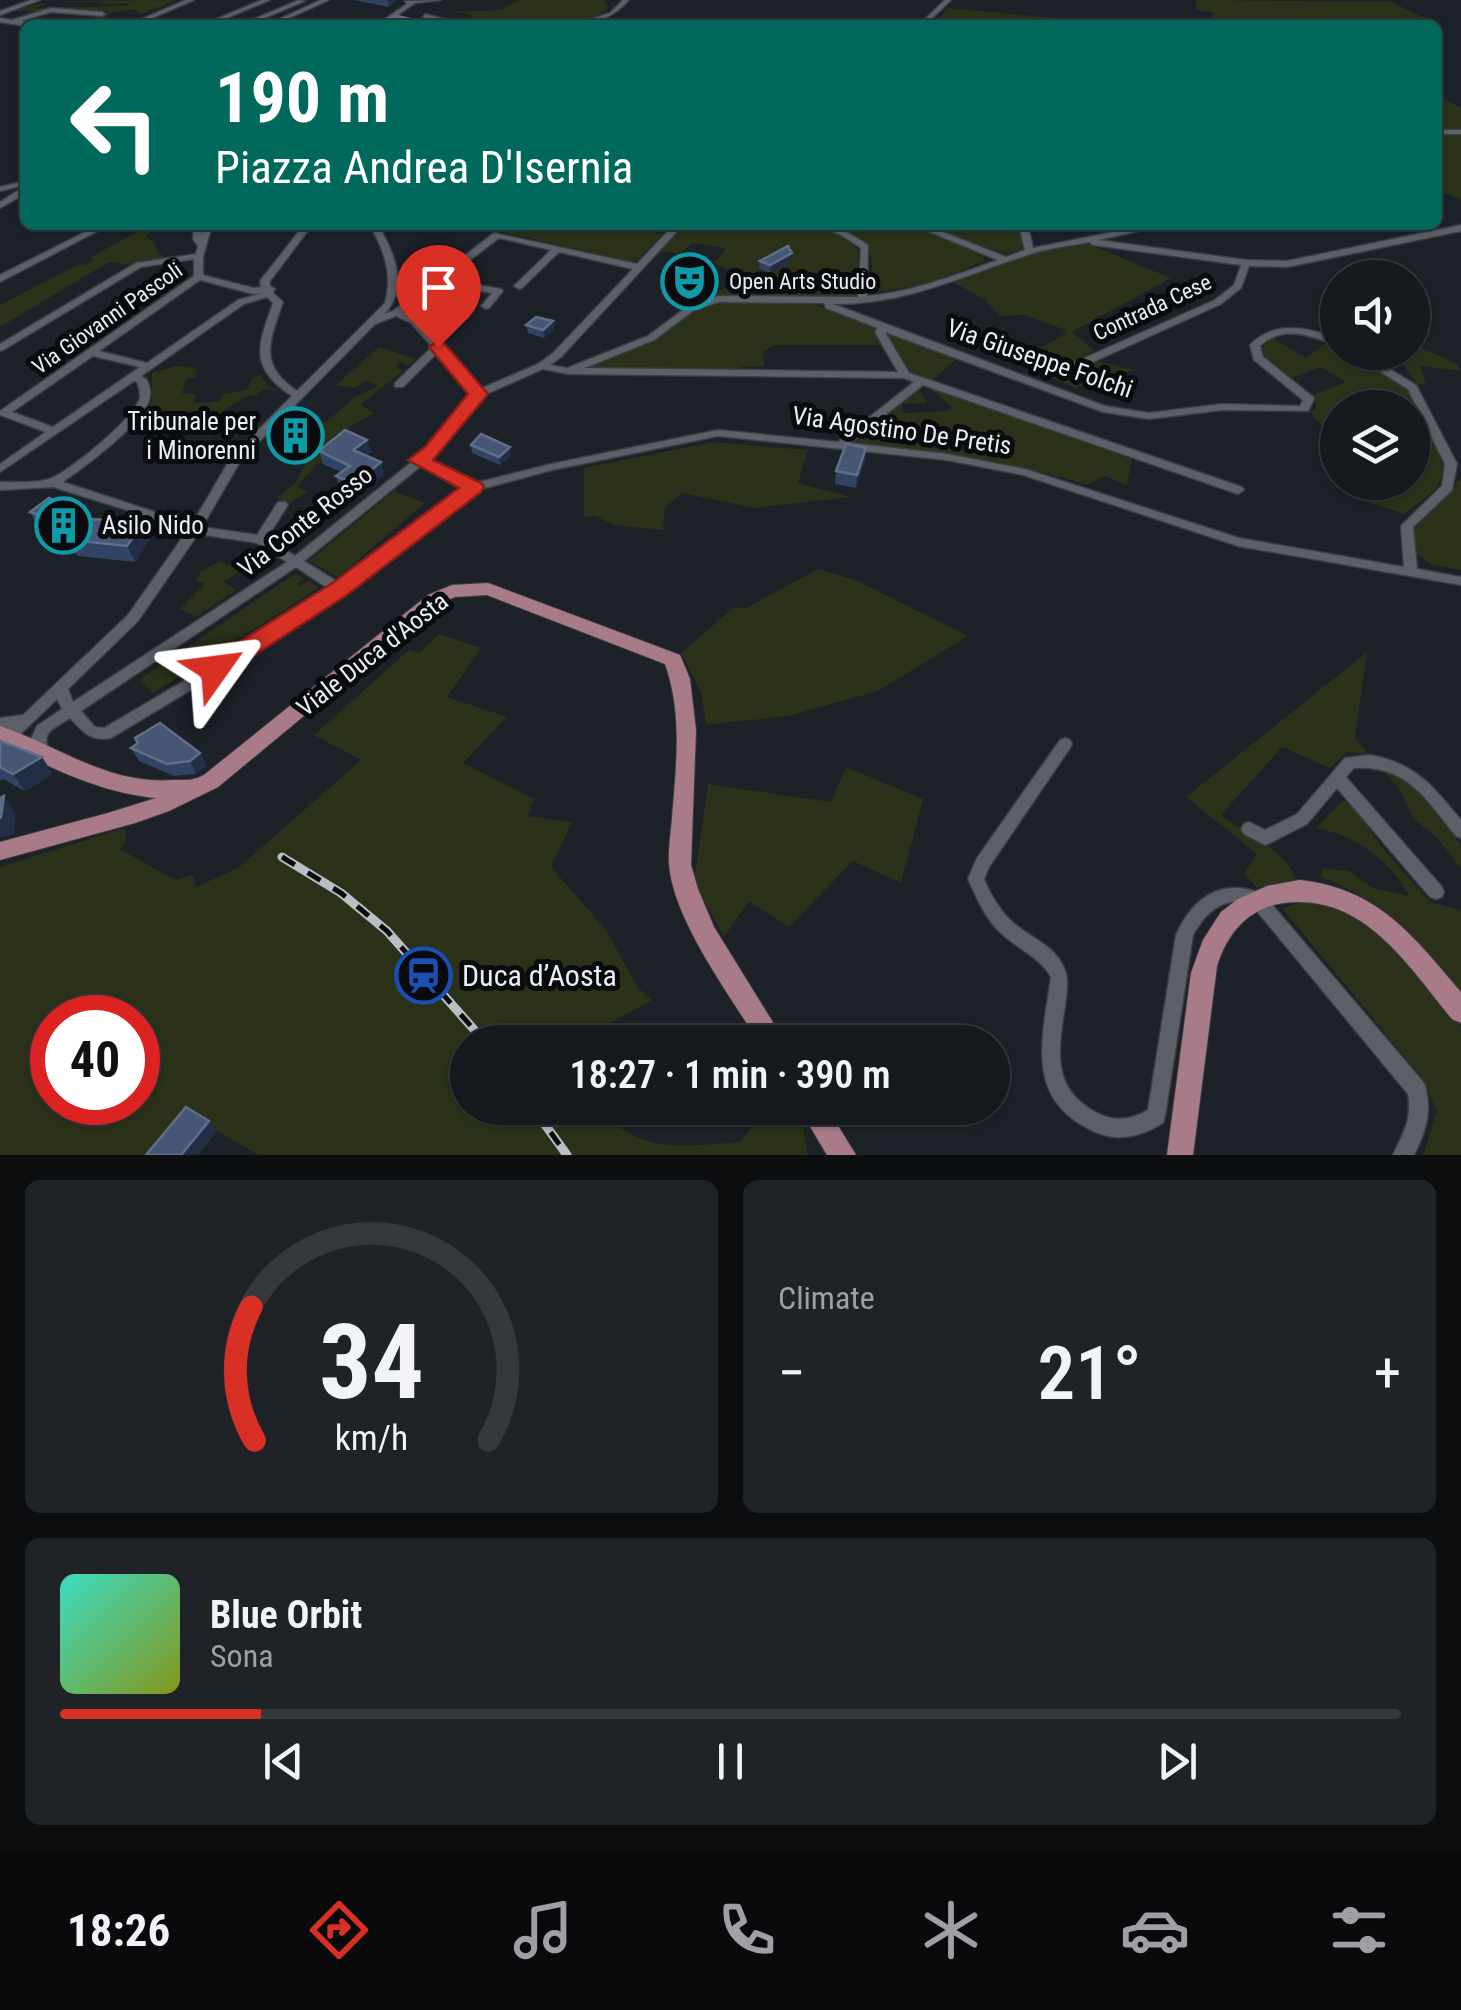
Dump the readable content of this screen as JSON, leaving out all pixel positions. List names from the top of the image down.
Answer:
{
  "streets": {
    "main road": ["Viale Duca d'Aosta"],
    "street": [
      "Contrada Cese",
      "Via Giovanni Pascoli",
      "Via Giuseppe Folchi",
      "Via Agostino De Pretis",
      "Via Conte Rosso"
    ]
  },
  "crossings": [
    ["Contrada Cese", "Via Giuseppe Folchi"],
    ["Via Conte Rosso", "Viale Duca d'Aosta"]
  ],
  "places": {
    "theatre": ["Open Arts Studio"],
    "building": ["Tribunale per i Minorenni", "Asilo Nido"],
    "station": ["Duca d’Aosta"]
  },
  "page": {
    "turn": ["190 m", "Piazza Andrea D'Isernia"],
    "limit": "40",
    "trip": "18:27 · 1 min · 390 m",
    "tile": "Climate",
    "heat": ["−", "21°", "+"],
    "song": ["Blue Orbit", "Sona"],
    "tabs": "18:26",
    "gauge": ["34", "km/h"]
  }
}
